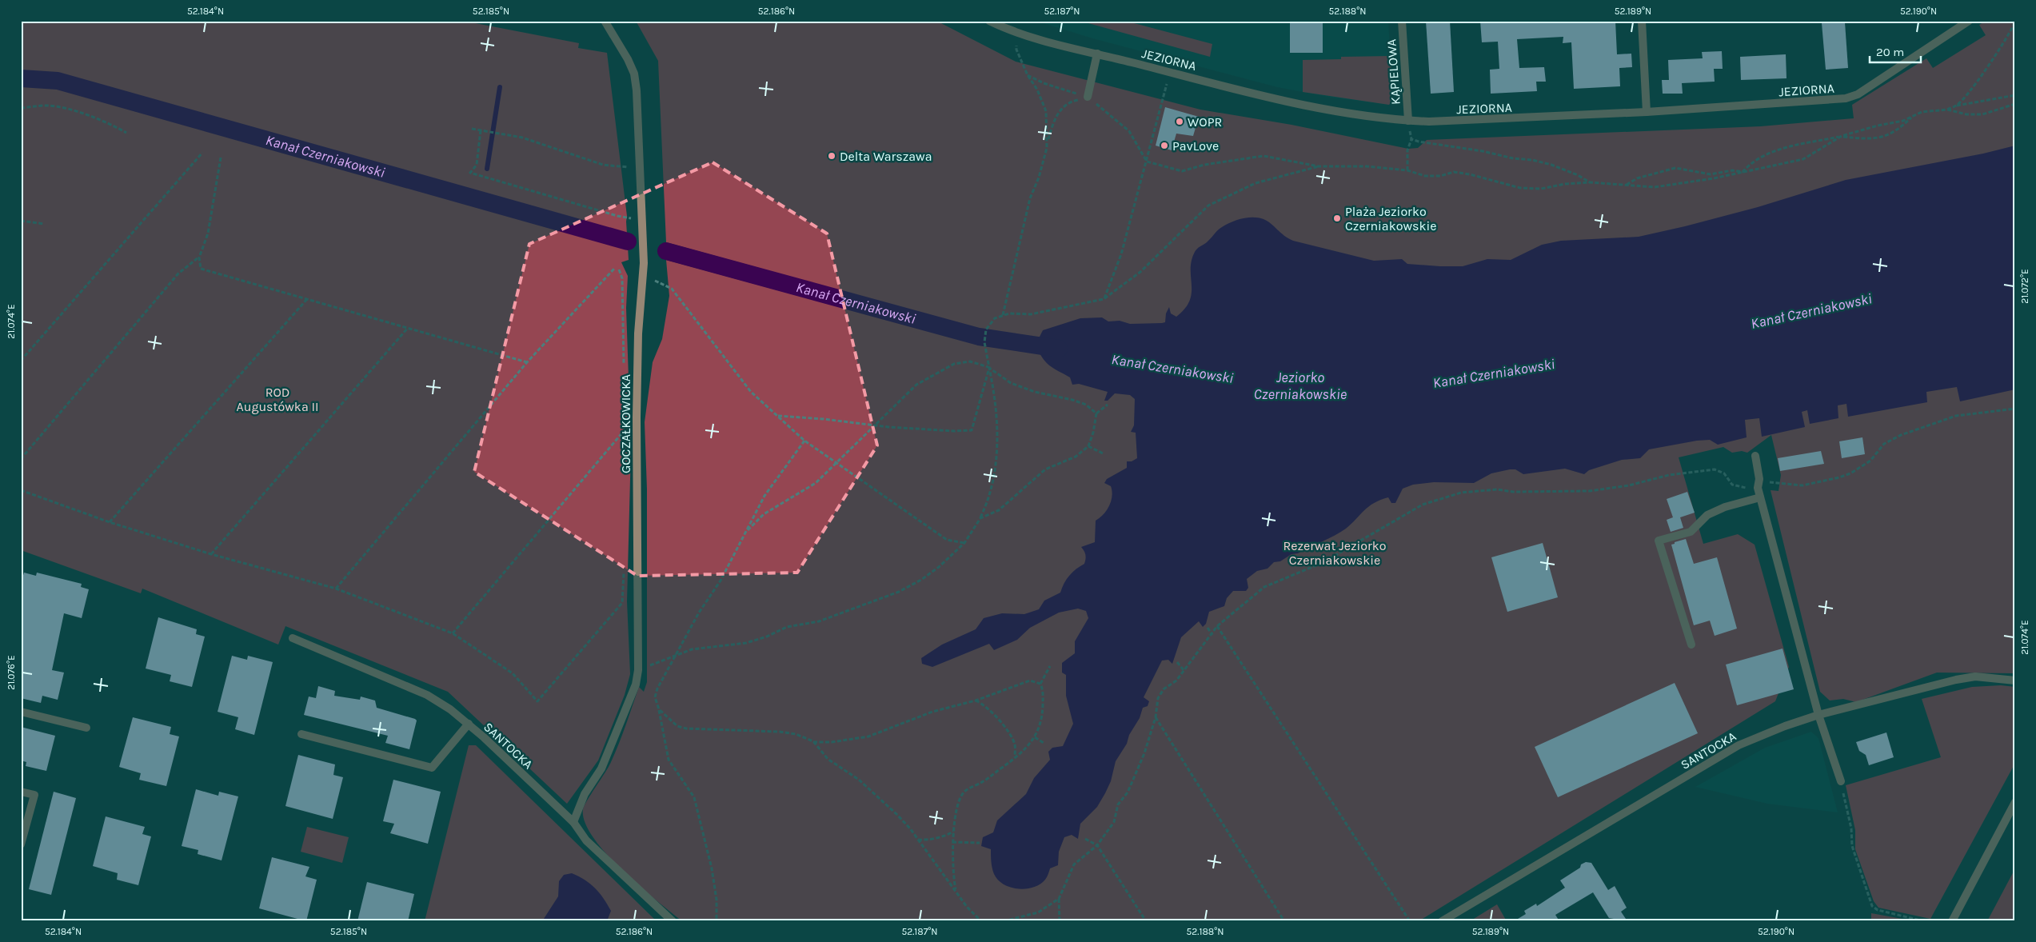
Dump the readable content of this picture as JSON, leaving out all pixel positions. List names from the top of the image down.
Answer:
{
  "streets": {
    "street": [
      "JEZIORNA",
      "KĄPIELOWA",
      "GOCZAŁKOWICKA",
      "SANTOCKA"
    ]
  },
  "crossings": [
    ["JEZIORNA", "KĄPIELOWA"],
    ["GOCZAŁKOWICKA", "SANTOCKA"]
  ],
  "water": ["Kanał Czerniakowski", "Jeziorko Czerniakowskie"],
  "parks": ["ROD Augustówka II", "Rezerwat Jeziorko Czerniakowskie"],
  "places": [
    "WOPR",
    "PavLove",
    "Delta Warszawa",
    "Plaża Jeziorko Czerniakowskie"
  ],
  "scale_bar": "20 m",
  "coordinates": [
    "52.184°N",
    "52.185°N",
    "52.186°N",
    "52.187°N",
    "52.188°N",
    "52.189°N",
    "52.190°N",
    "21.072°E",
    "21.074°E",
    "21.076°E"
  ]
}
